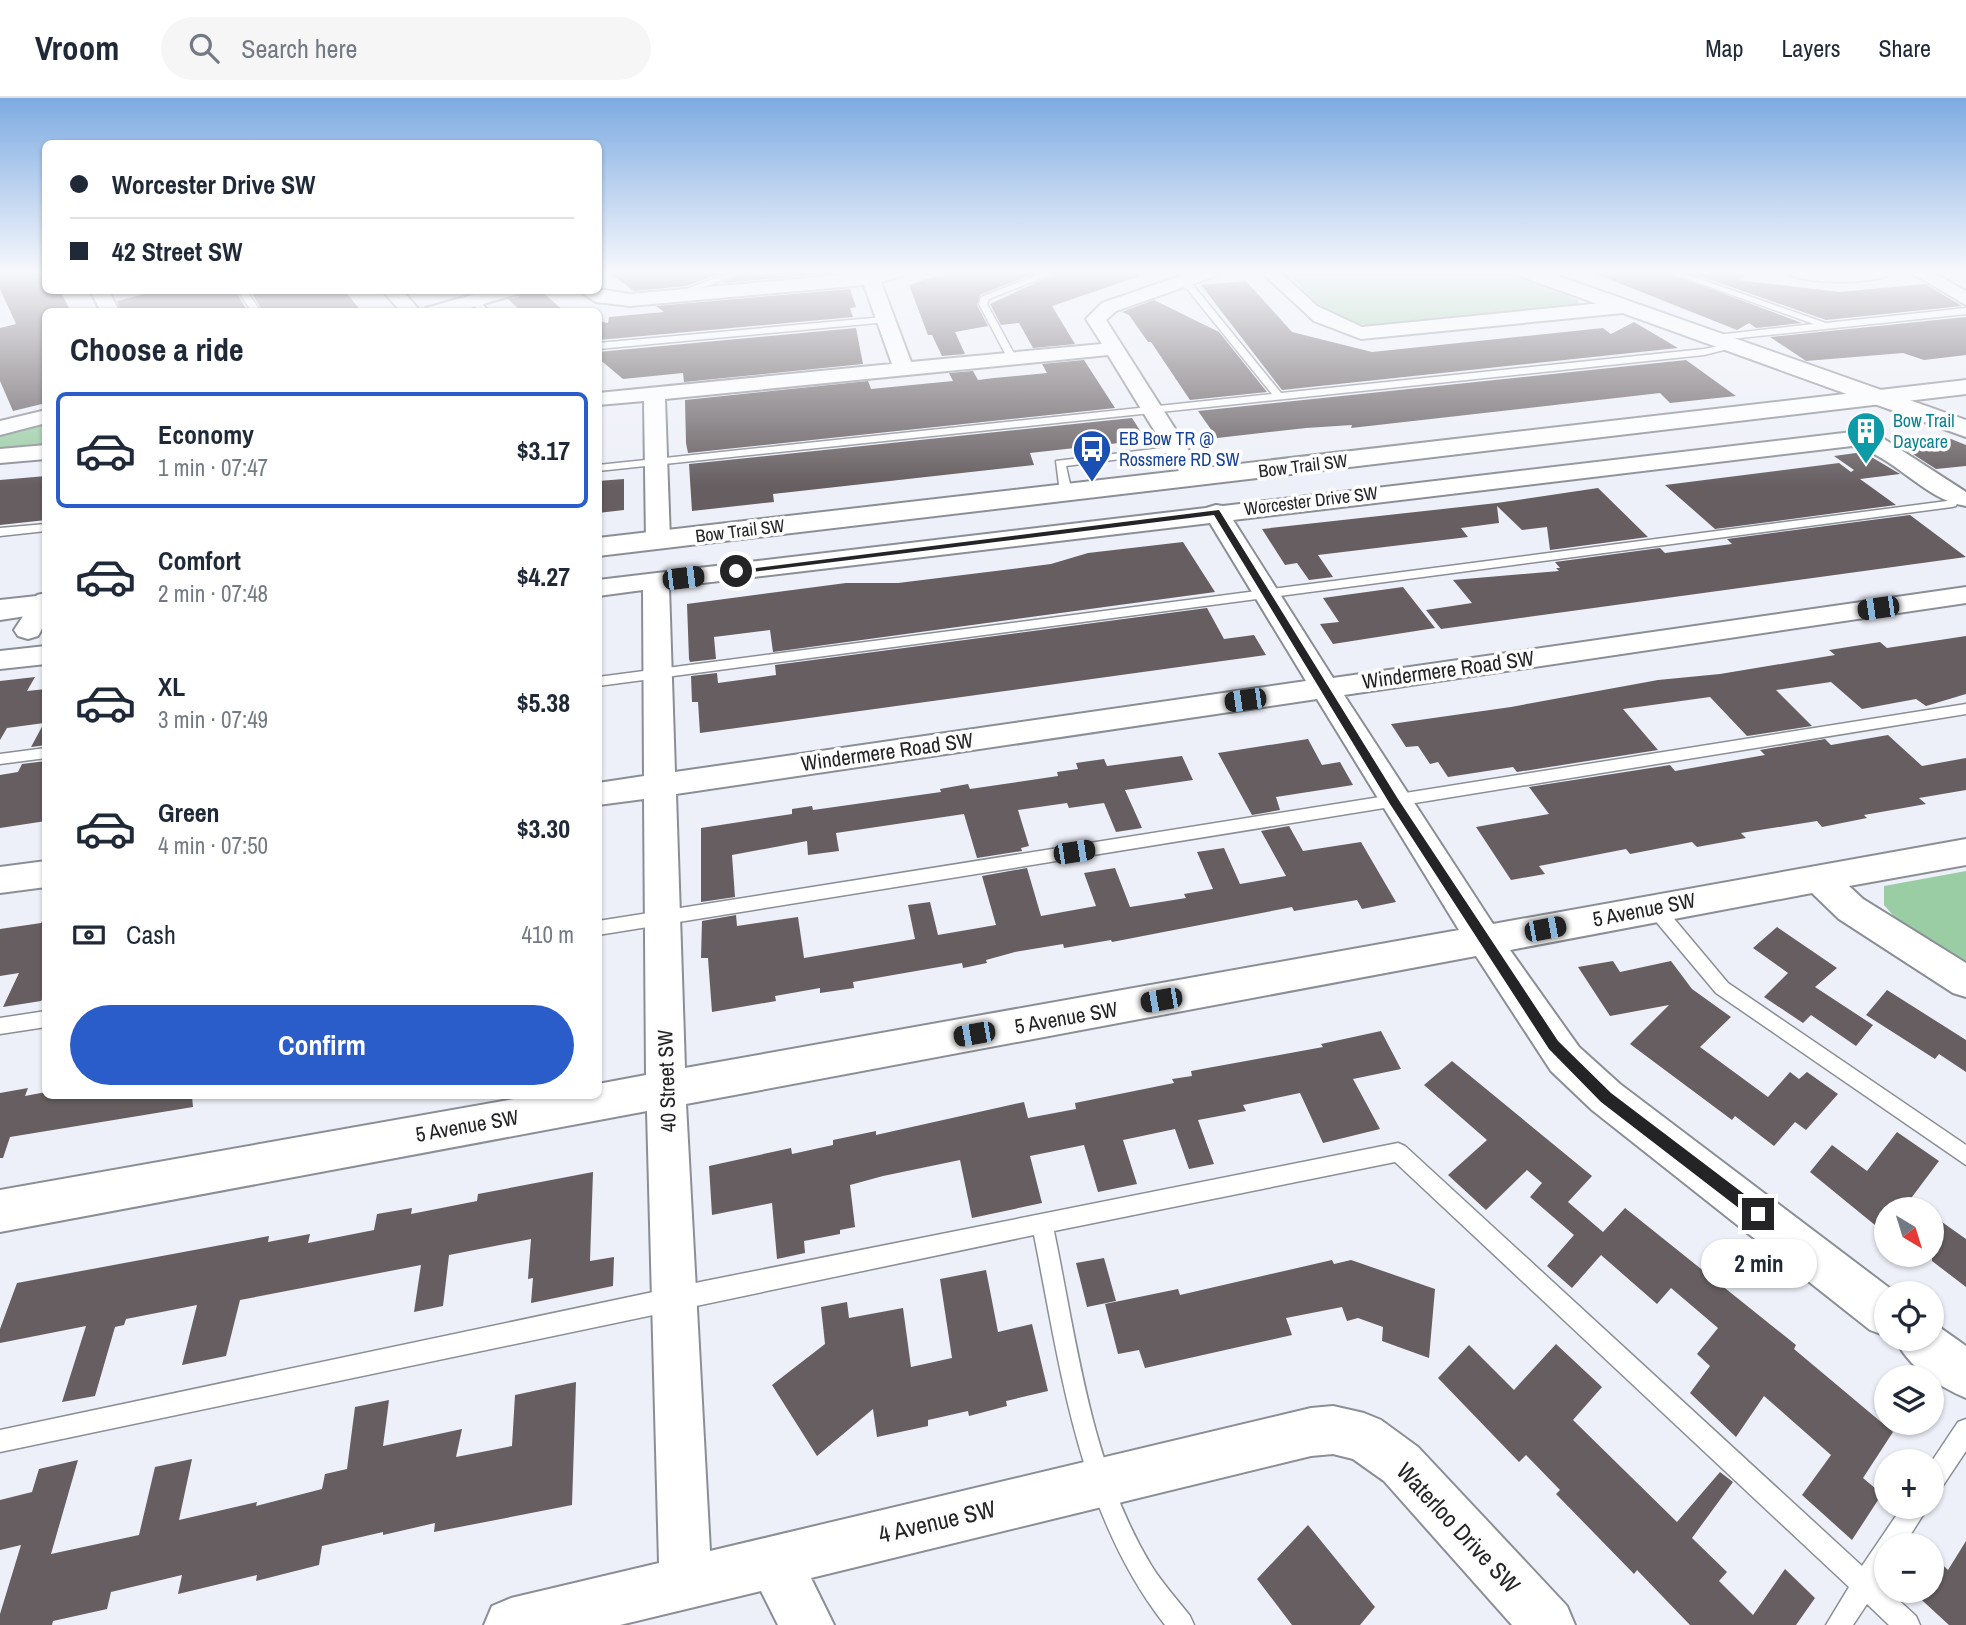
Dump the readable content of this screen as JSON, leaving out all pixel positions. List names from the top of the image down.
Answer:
{
  "streets": {
    "main road": ["Bow Trail SW"],
    "street": [
      "Worcester Drive SW",
      "Windermere Road SW",
      "5 Avenue SW",
      "40 Street SW",
      "4 Avenue SW",
      "Waterloo Drive SW"
    ]
  },
  "crossings": [
    ["Worcester Drive SW", "40 Street SW"],
    ["Windermere Road SW", "40 Street SW"],
    ["5 Avenue SW", "40 Street SW"],
    ["40 Street SW", "4 Avenue SW"],
    ["4 Avenue SW", "Waterloo Drive SW"]
  ],
  "places": {
    "building": ["Bow Trail Daycare"],
    "bus stop": ["EB Bow TR @ Rossmere RD SW"]
  },
  "north": "bottom right",
  "page": {
    "header": "Vroom",
    "search": "Search here",
    "nav": ["Map", "Layers", "Share"],
    "banner": ["Worcester Drive SW", "42 Street SW"],
    "heading": "Choose a ride",
    "list": [
      {
        "name": "Economy",
        "note": "1 min · 07:47",
        "value": "$3.17"
      },
      {
        "name": "Comfort",
        "note": "2 min · 07:48",
        "value": "$4.27"
      },
      {
        "name": "XL",
        "note": "3 min · 07:49",
        "value": "$5.38"
      },
      {
        "name": "Green",
        "note": "4 min · 07:50",
        "value": "$3.30"
      }
    ],
    "pay": ["Cash", "410 m"],
    "buttons": "Confirm",
    "map_buttons": ["+", "−"],
    "bubble": "2 min"
  }
}
